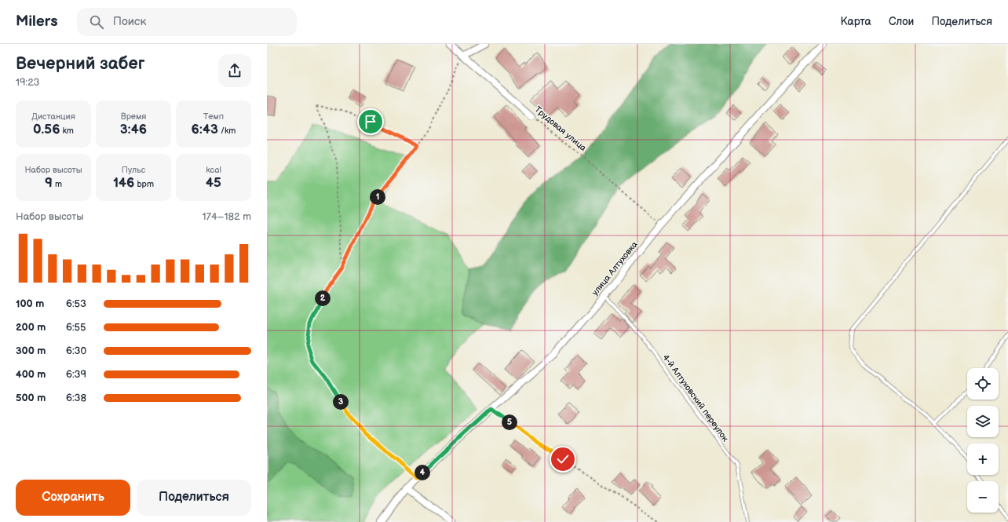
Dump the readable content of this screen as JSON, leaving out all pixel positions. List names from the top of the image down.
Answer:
{
  "streets": {
    "street": ["Трудовая улица", "улица Алтуховка"],
    "lane": ["4-й Алтуховский переулок"]
  },
  "crossings": [
    ["Трудовая улица", "улица Алтуховка"],
    ["улица Алтуховка", "4-й Алтуховский переулок"]
  ],
  "page": {
    "header": "Milers",
    "search": "Поиск",
    "nav": ["Карта", "Слои", "Поделиться"],
    "heading": ["Вечерний забег", "19:23"],
    "stats": [
      ["Дистанция", "0.56 km"],
      ["Время", "3:46"],
      ["Темп", "6:43 /km"],
      ["Набор высоты", "9 m"],
      ["Пульс", "146 bpm"],
      ["kcal", "45"]
    ],
    "pins": [
      "1",
      "2",
      "3",
      "5",
      "4"
    ],
    "chart": ["Набор высоты", "174–182 m"],
    "list": [
      {
        "name": "100 m",
        "note": "6:53"
      },
      {
        "name": "200 m",
        "note": "6:55"
      },
      {
        "name": "300 m",
        "note": "6:30"
      },
      {
        "name": "400 m",
        "note": "6:39"
      },
      {
        "name": "500 m",
        "note": "6:38"
      }
    ],
    "map_buttons": ["+", "−"],
    "buttons": ["Сохранить", "Поделиться"]
  }
}
